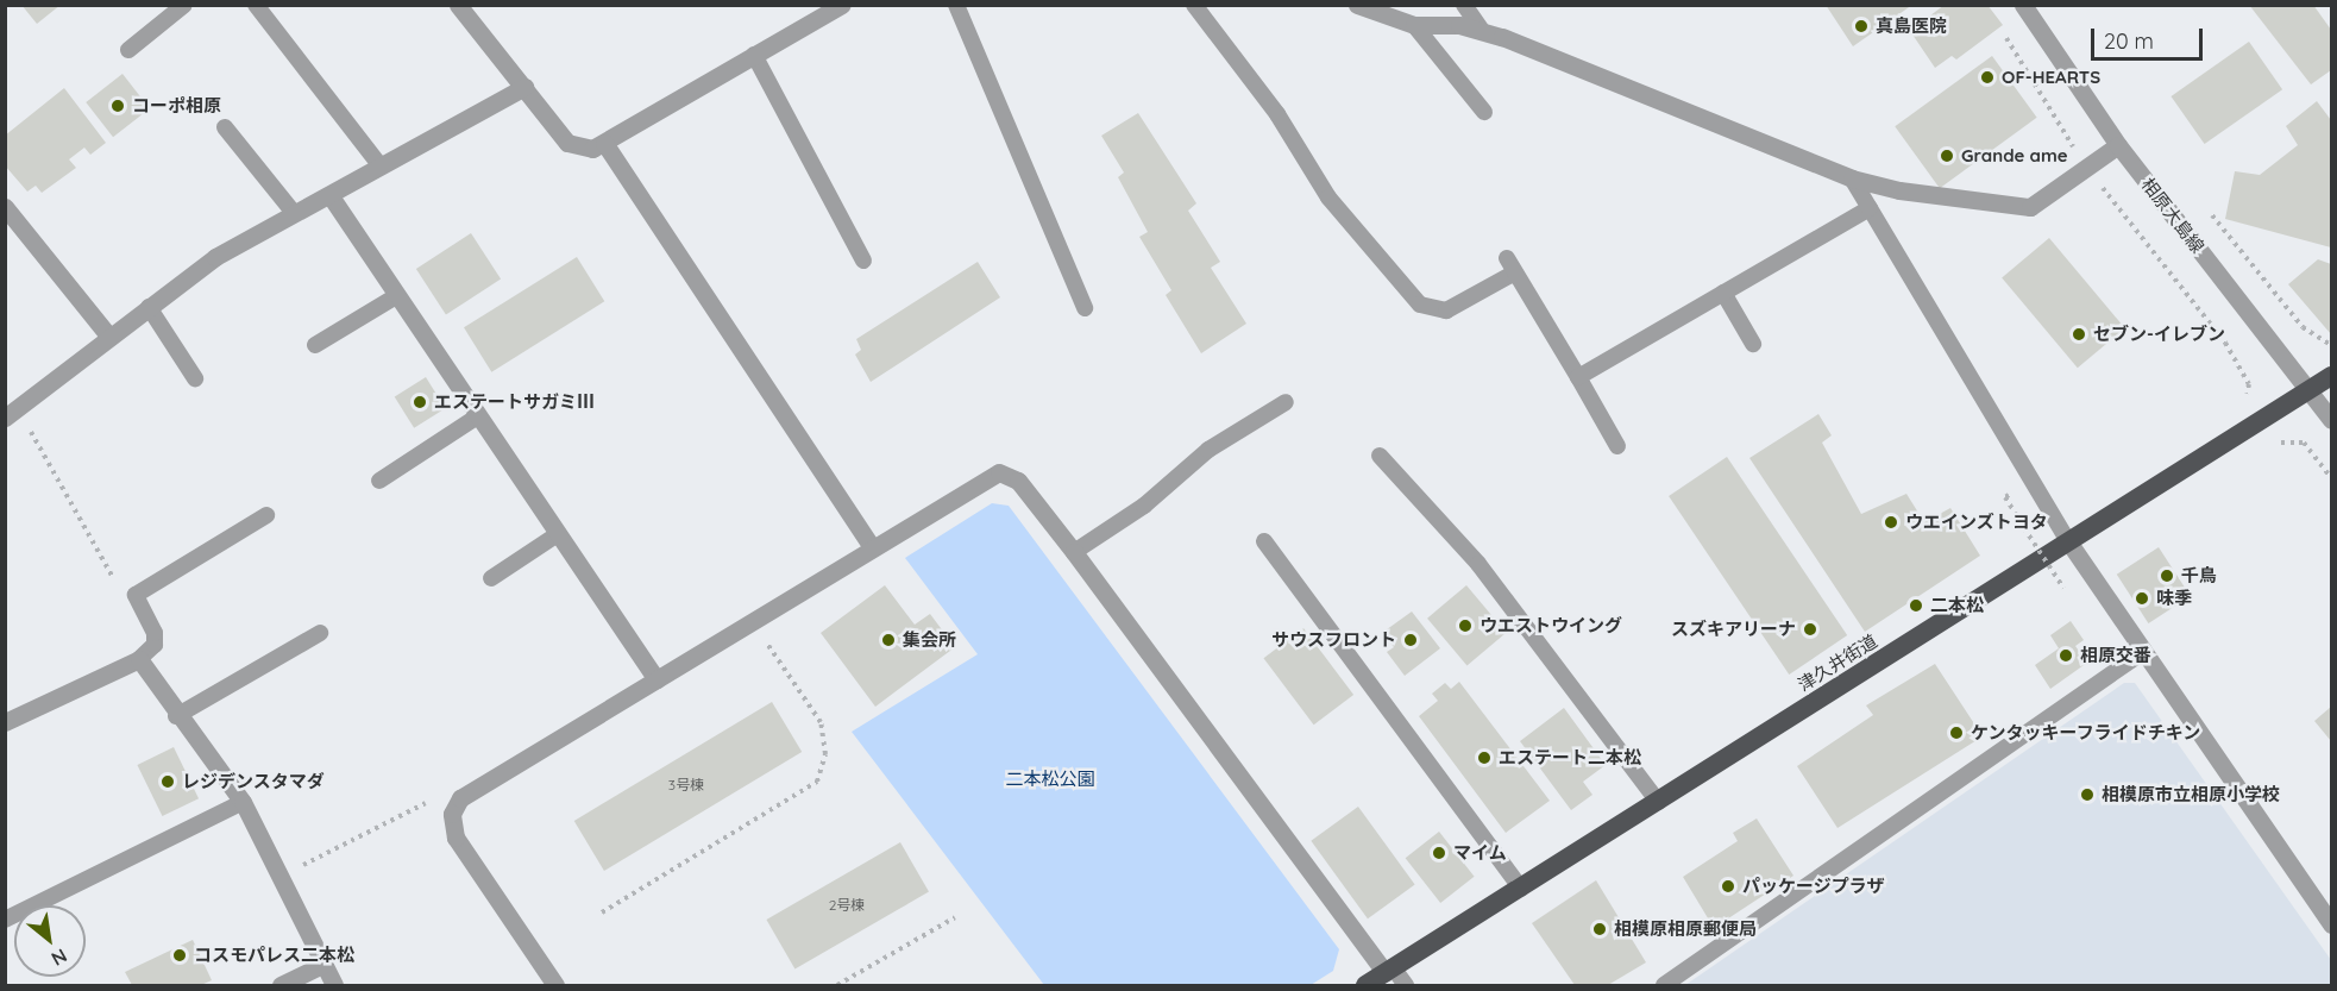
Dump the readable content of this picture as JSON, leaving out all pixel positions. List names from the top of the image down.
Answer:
{
  "streets": {
    "highway": ["津久井街道"],
    "street": ["相原大島線"]
  },
  "crossings": [
    ["相原大島線", "津久井街道"]
  ],
  "parks": ["二本松公園"],
  "places": [
    "真島医院",
    "OF-HEARTS",
    "コーポ相原",
    "Grande ame",
    "セブン-イレブン",
    "エステートサガミⅢ",
    "ウエインズトヨタ",
    "千鳥",
    "味季",
    "二本松",
    "ウエストウイング",
    "スズキアリーナ",
    "集会所",
    "サウスフロント",
    "相原交番",
    "ケンタッキーフライドチキン",
    "エステート二本松",
    "レジデンスタマダ",
    "相模原市立相原小学校",
    "マイム",
    "パッケージプラザ",
    "相模原相原郵便局",
    "コスモパレス二本松"
  ],
  "house_numbers": ["3号棟", "2号棟"],
  "scale_bar": "20 m",
  "north": "bottom right"
}
